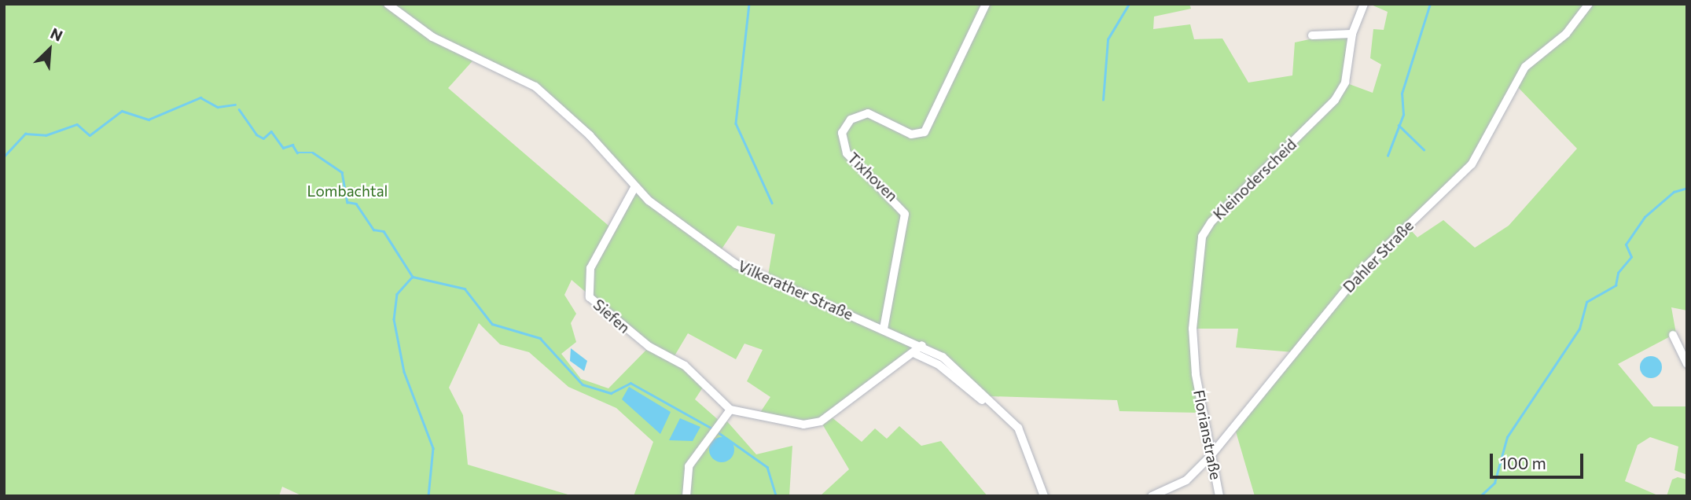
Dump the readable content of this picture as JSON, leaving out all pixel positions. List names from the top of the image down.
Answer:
{
  "streets": {
    "street": [
      "Tixhoven",
      "Kleinoderscheid",
      "Dahler Straße",
      "Vilkerather Straße",
      "Siefen",
      "Florianstraße"
    ]
  },
  "crossings": [
    ["Tixhoven", "Vilkerather Straße"],
    ["Kleinoderscheid", "Florianstraße"],
    ["Dahler Straße", "Florianstraße"],
    ["Vilkerather Straße", "Siefen"]
  ],
  "parks": ["Lombachtal"],
  "scale_bar": "100 m",
  "north": "top right"
}
